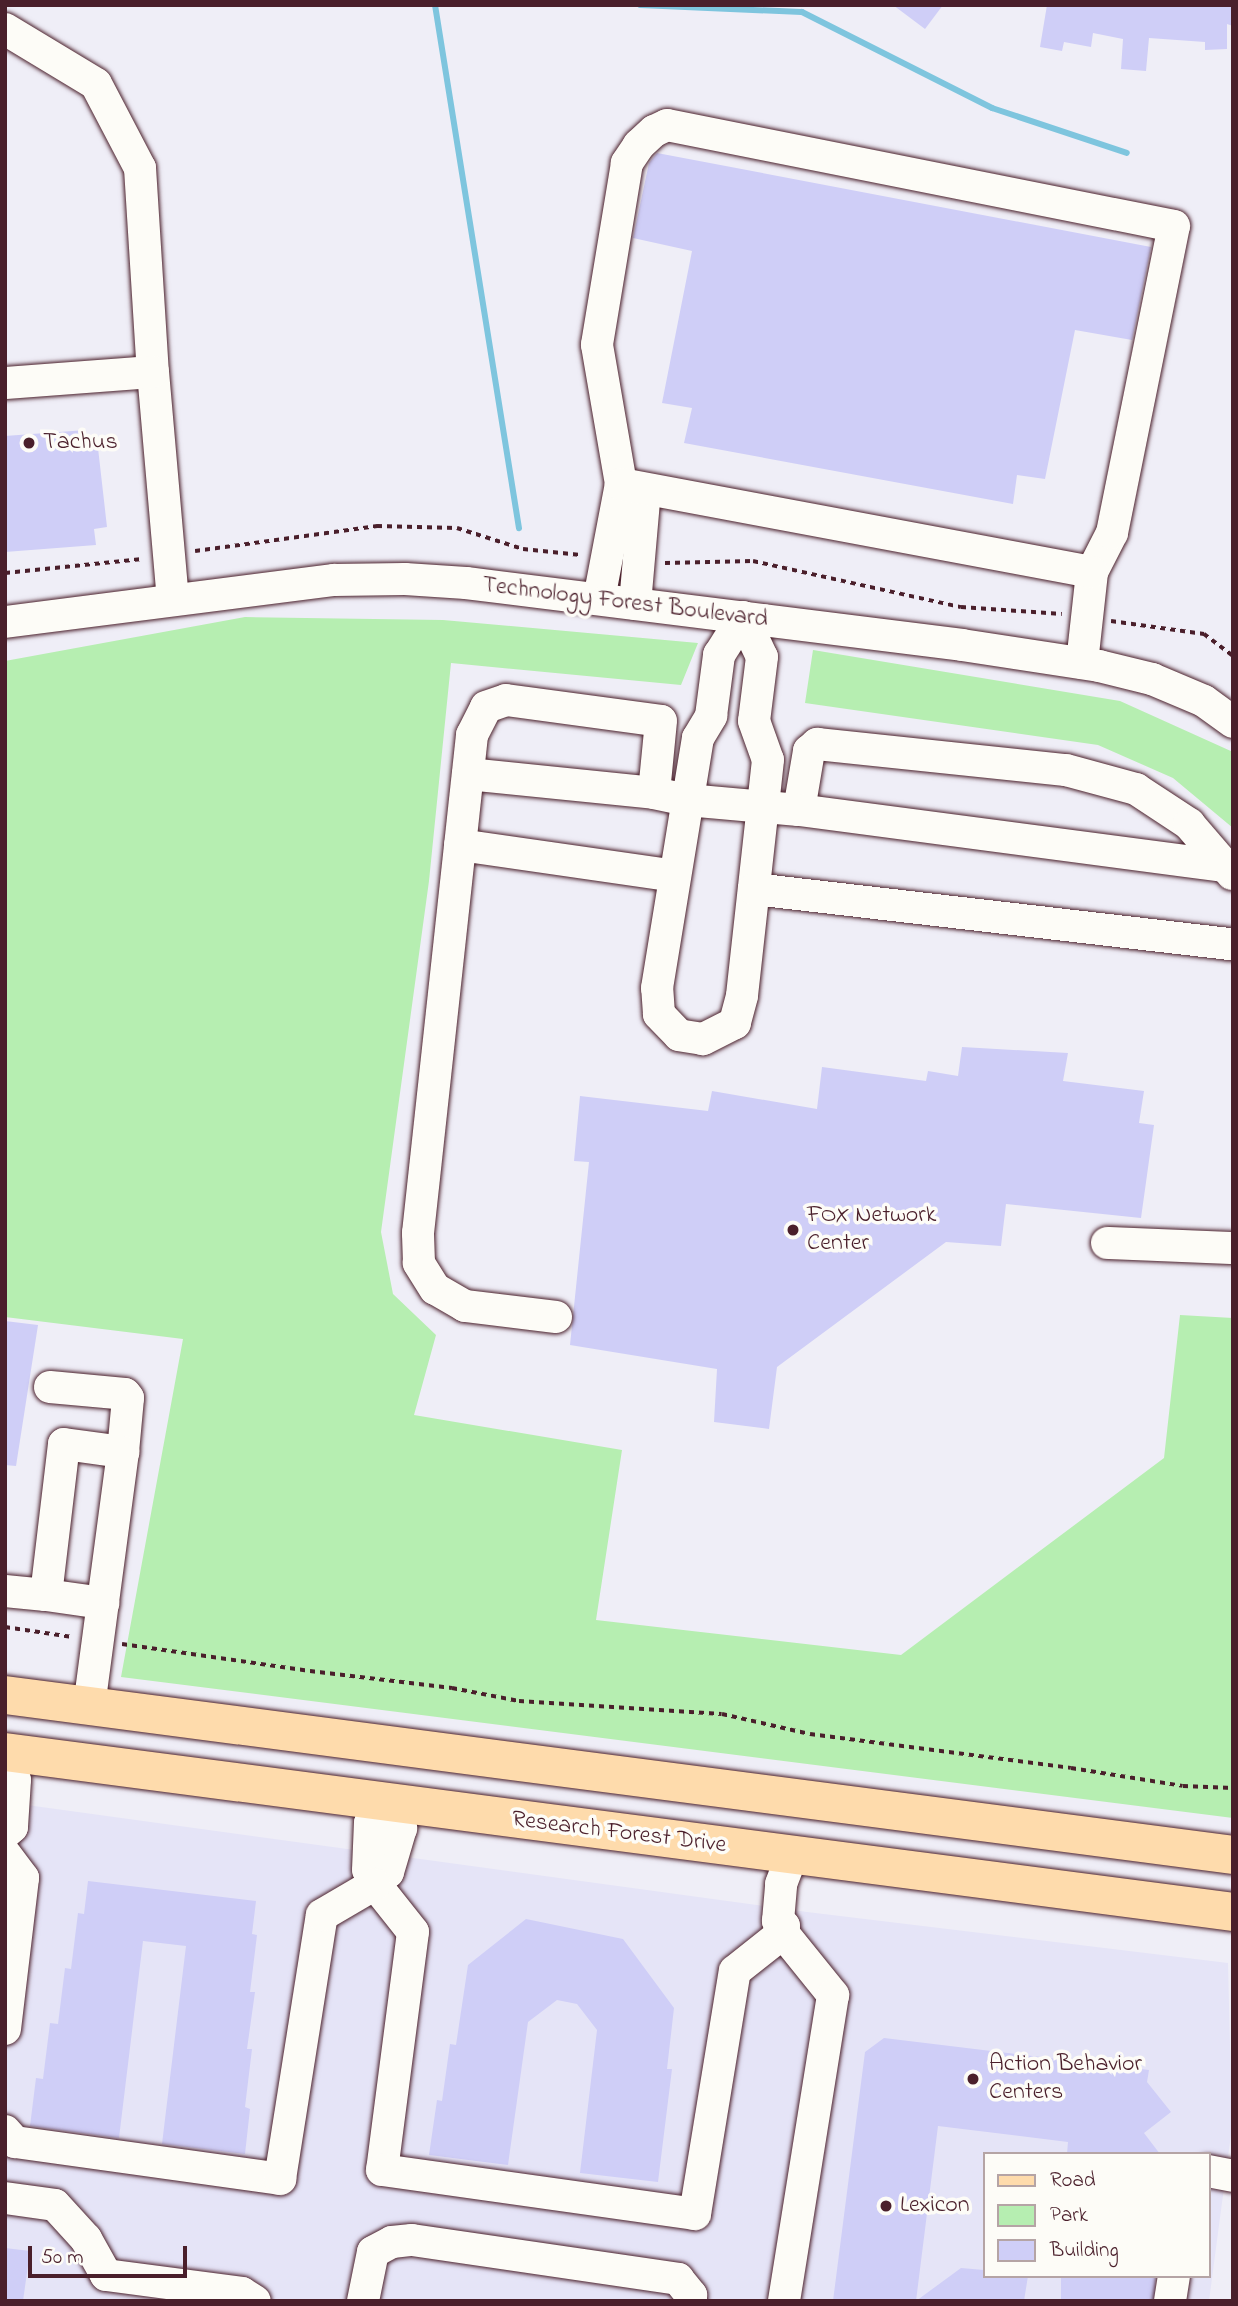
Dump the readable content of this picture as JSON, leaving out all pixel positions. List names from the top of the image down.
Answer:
{
  "streets": {
    "main road": ["Research Forest Drive"],
    "street": ["Technology Forest Boulevard"]
  },
  "places": [
    "Tachus",
    "FOX Network Center",
    "Action Behavior Centers",
    "Lexicon"
  ],
  "legend": ["Road", "Park", "Building"],
  "scale_bar": "50 m"
}
